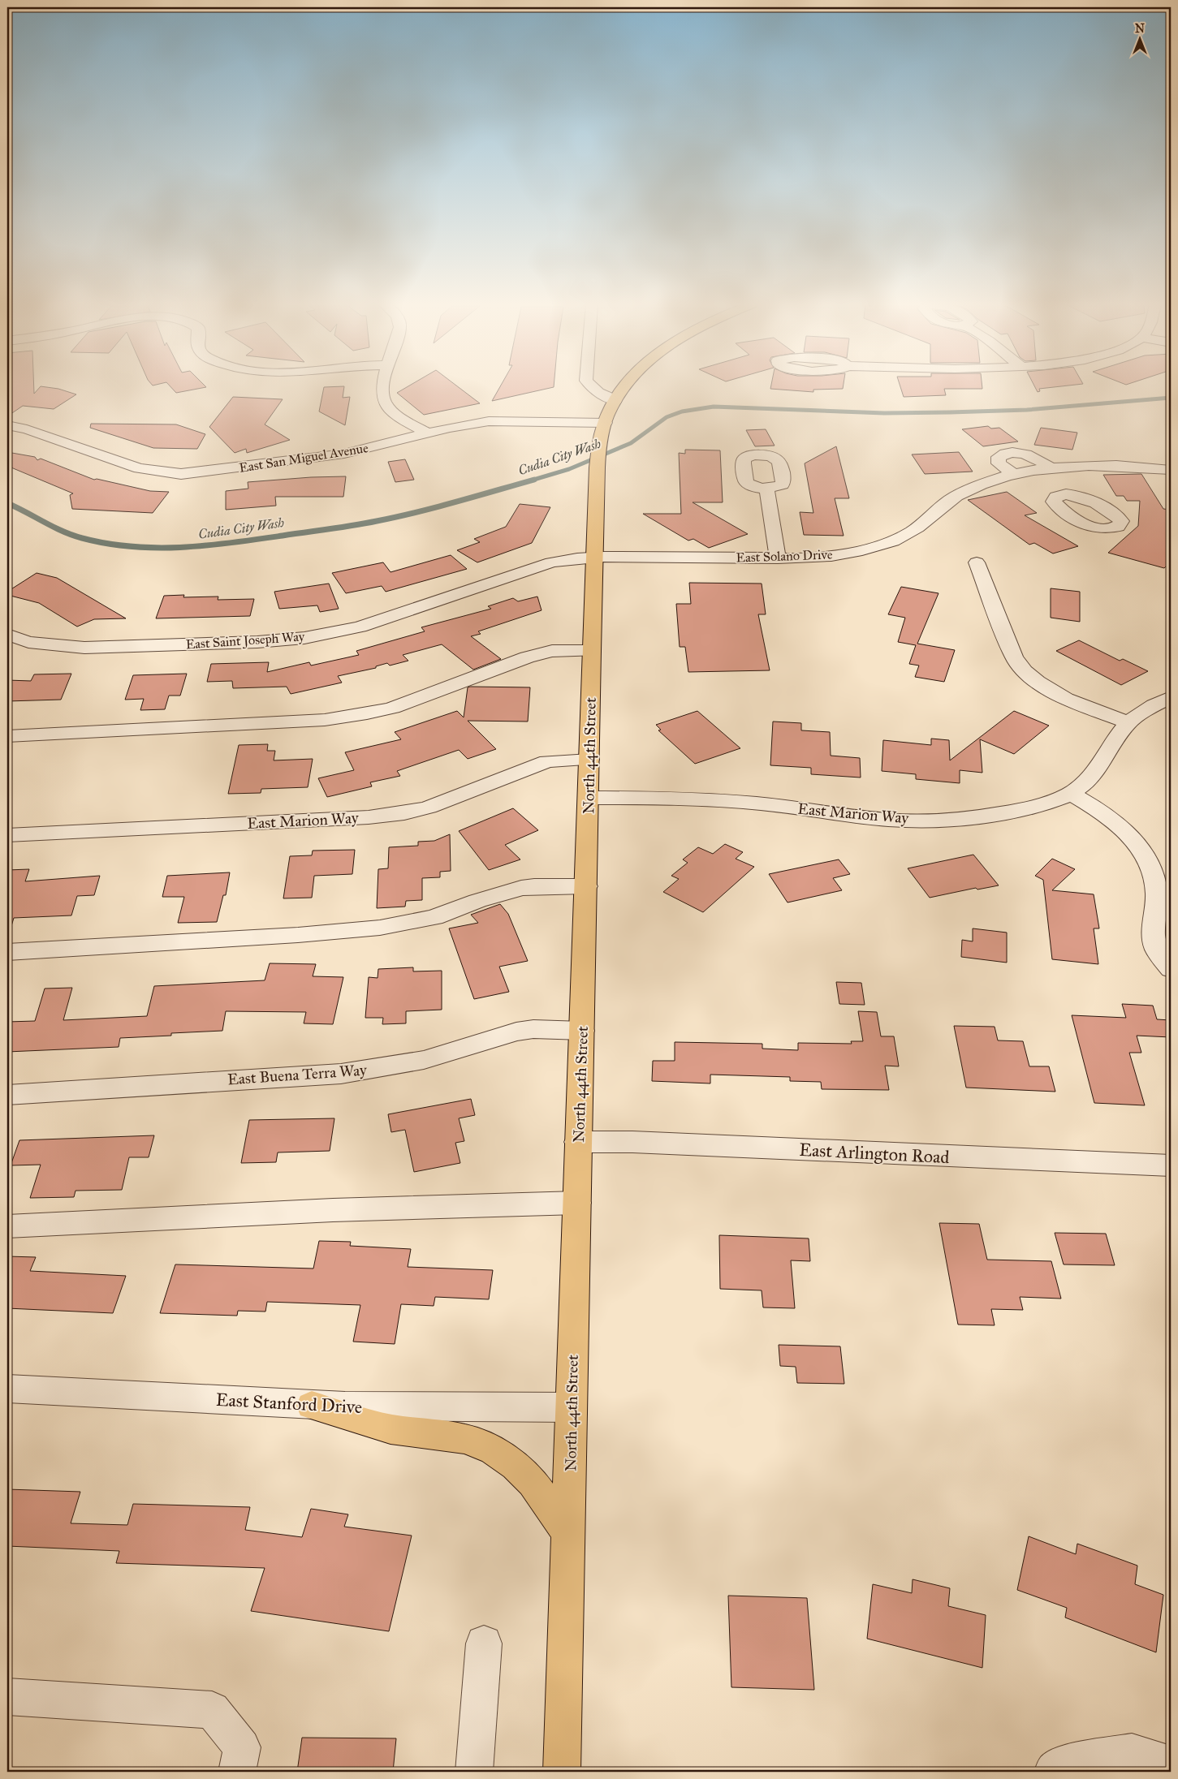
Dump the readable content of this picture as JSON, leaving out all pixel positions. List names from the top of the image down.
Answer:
{
  "streets": {
    "main road": ["North 44th Street"],
    "street": [
      "East San Miguel Avenue",
      "East Solano Drive",
      "East Saint Joseph Way",
      "East Marion Way",
      "East Buena Terra Way",
      "East Arlington Road",
      "East Stanford Drive"
    ]
  },
  "crossings": [
    ["East San Miguel Avenue", "North 44th Street"],
    ["East Solano Drive", "East Saint Joseph Way"],
    ["East Solano Drive", "North 44th Street"],
    ["East Saint Joseph Way", "North 44th Street"],
    ["North 44th Street", "East Marion Way"],
    ["North 44th Street", "East Buena Terra Way"],
    ["North 44th Street", "East Arlington Road"],
    ["North 44th Street", "East Stanford Drive"]
  ],
  "water": ["Cudia City Wash"],
  "north": "top"
}
